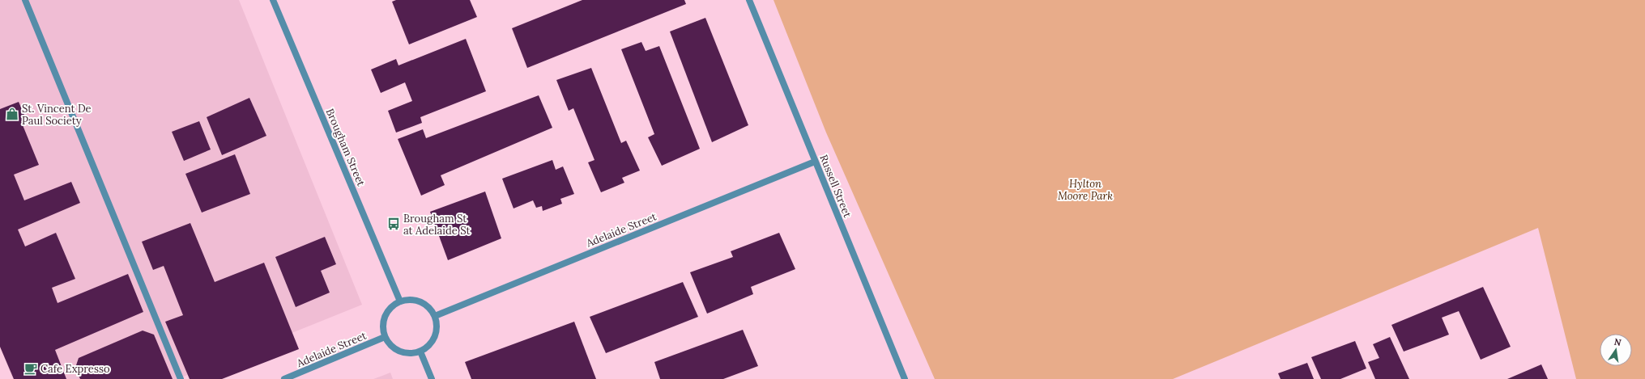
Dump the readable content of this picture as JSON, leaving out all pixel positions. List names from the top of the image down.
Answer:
{
  "streets": {
    "street": ["Brougham Street", "Russell Street", "Adelaide Street"]
  },
  "crossings": [
    ["Brougham Street", "Adelaide Street"],
    ["Russell Street", "Adelaide Street"]
  ],
  "parks": ["Hylton Moore Park"],
  "places": {
    "shop": ["St. Vincent De Paul Society"],
    "bus stop": ["Brougham St at Adelaide St"],
    "cafe": ["Cafe Expresso"]
  },
  "north": "top"
}
